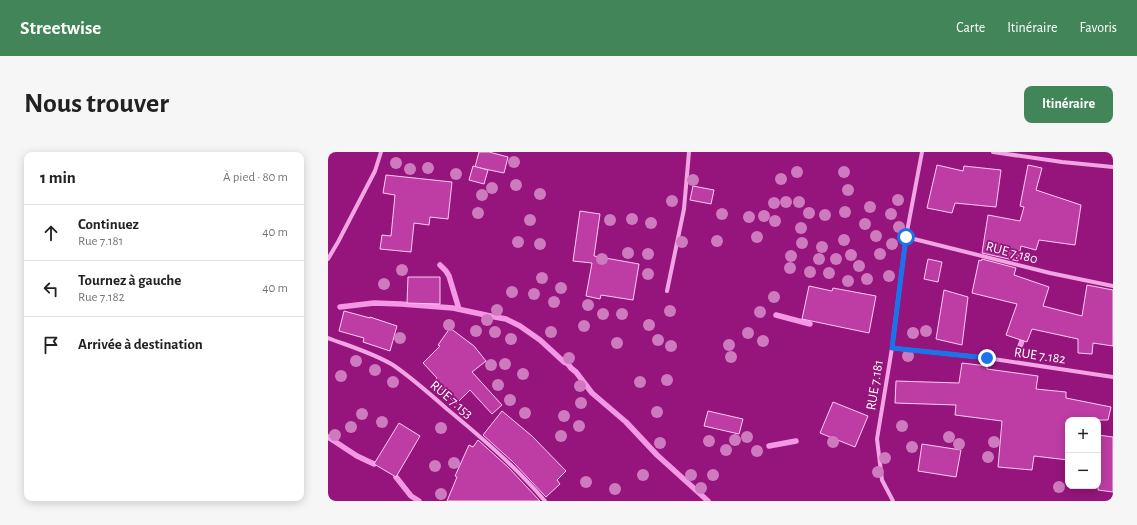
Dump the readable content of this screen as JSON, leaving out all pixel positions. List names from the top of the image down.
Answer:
{
  "streets": {
    "street": [
      "RUE 7.180",
      "RUE 7.182",
      "RUE 7.181",
      "RUE 7.153"
    ]
  },
  "crossings": [
    ["RUE 7.180", "RUE 7.181"],
    ["RUE 7.182", "RUE 7.181"]
  ],
  "page": {
    "header": "Streetwise",
    "nav": ["Carte", "Itinéraire", "Favoris"],
    "buttons": "Itinéraire",
    "title": "Nous trouver",
    "heading": ["1 min", "À pied · 80 m"],
    "list": [
      ["Continuez", "Rue 7.181", "40 m"],
      ["Tournez à gauche", "Rue 7.182", "40 m"],
      "Arrivée à destination"
    ],
    "map_buttons": ["+", "−"]
  }
}
